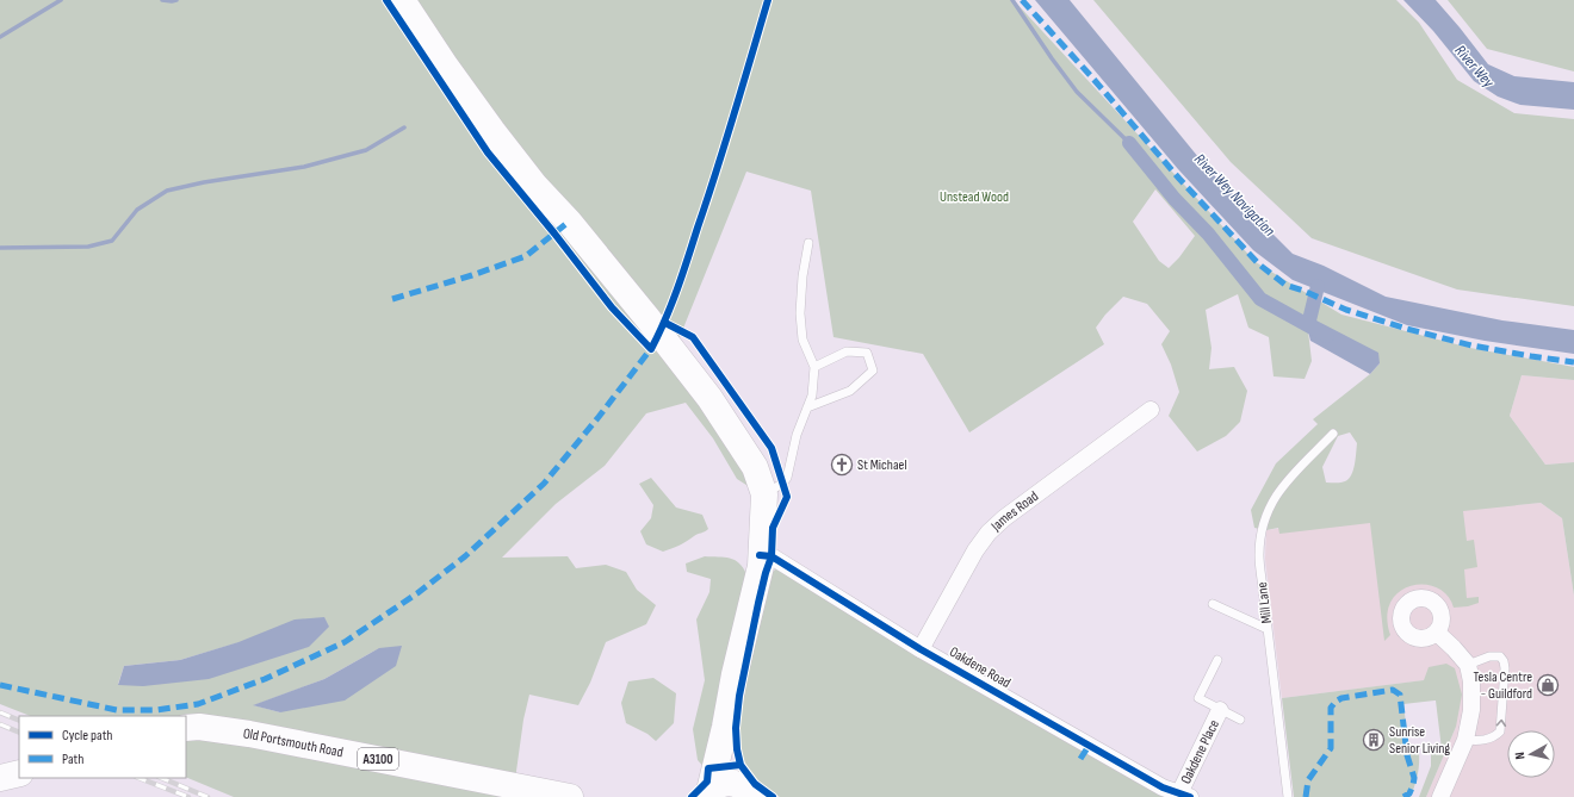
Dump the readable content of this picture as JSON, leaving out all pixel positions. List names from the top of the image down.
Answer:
{
  "streets": {
    "main road": ["Old Portsmouth Road", "A3100"],
    "street": ["James Road", "Oakdene Road", "Oakdene Place"],
    "lane": ["Mill Lane"]
  },
  "crossings": [
    ["James Road", "Oakdene Road"],
    ["Oakdene Road", "Oakdene Place"]
  ],
  "water": ["River Wey", "River Wey Navigation"],
  "parks": ["Unstead Wood"],
  "places": {
    "church": ["St Michael"],
    "shop": ["Tesla Centre - Guildford"],
    "building": ["Sunrise Senior Living"]
  },
  "legend": ["Cycle path", "Path"],
  "north": "left"
}
